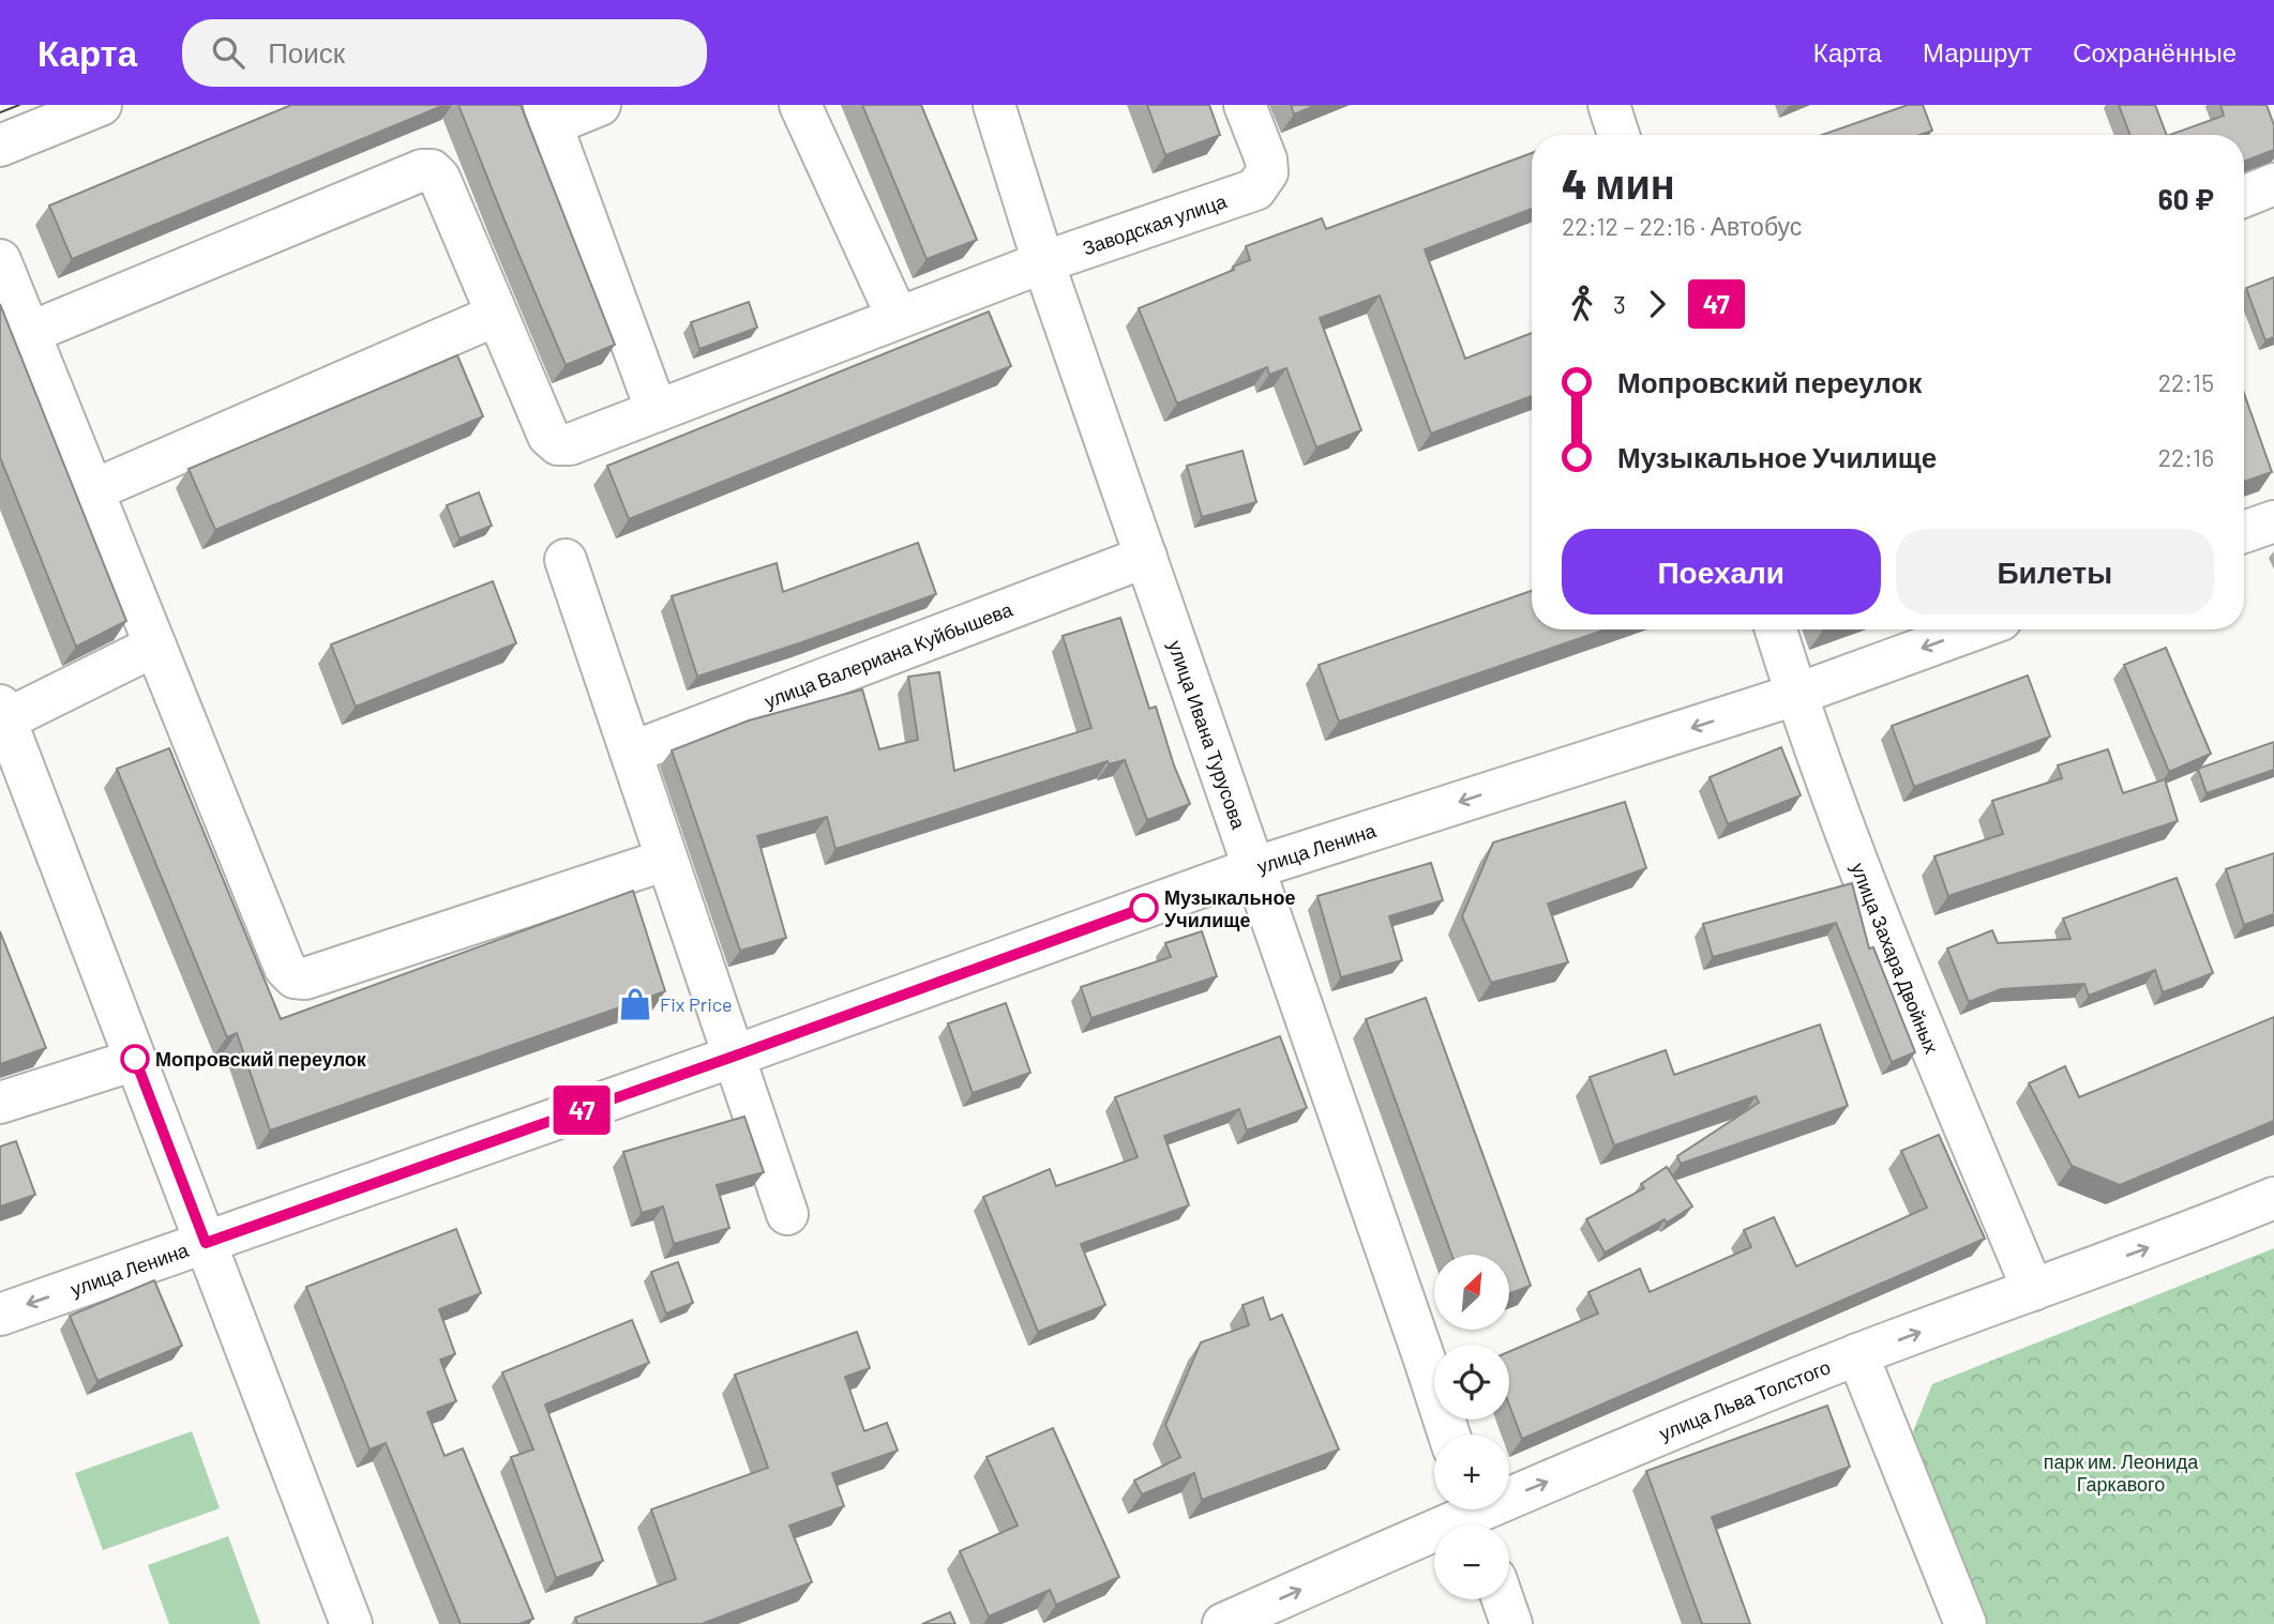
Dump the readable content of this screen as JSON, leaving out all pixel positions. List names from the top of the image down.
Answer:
{
  "streets": {
    "street": [
      "Заводская улица",
      "улица Валериана Куйбышева",
      "улица Ивана Турусова",
      "улица Ленина",
      "улица Захара Двойных",
      "улица Льва Толстого"
    ]
  },
  "crossings": [
    ["Заводская улица", "улица Ивана Турусова"],
    ["улица Валериана Куйбышева", "улица Ивана Турусова"],
    ["улица Ивана Турусова", "улица Ленина"],
    ["улица Ленина", "улица Захара Двойных"],
    ["улица Захара Двойных", "улица Льва Толстого"]
  ],
  "one_way": ["улица Ленина", "улица Льва Толстого"],
  "parks": ["парк им. Леонида Гаркавого"],
  "places": {
    "other": ["Музыкальное Училище", "Мопровский переулок"],
    "shop": ["Fix Price"]
  },
  "lines": ["bus line 47"],
  "north": "top right",
  "page": {
    "header": "Карта",
    "search": "Поиск",
    "nav": ["Карта", "Маршрут", "Сохранённые"],
    "on_map": "47",
    "heading": ["4 мин", "22:12 – 22:16 · Автобус", "60 ₽"],
    "legs": ["3", "47"],
    "list": [
      {
        "name": "Мопровский переулок",
        "value": "22:15"
      },
      {
        "name": "Музыкальное Училище",
        "value": "22:16"
      }
    ],
    "buttons": ["Поехали", "Билеты"],
    "map_buttons": ["+", "−"]
  }
}
